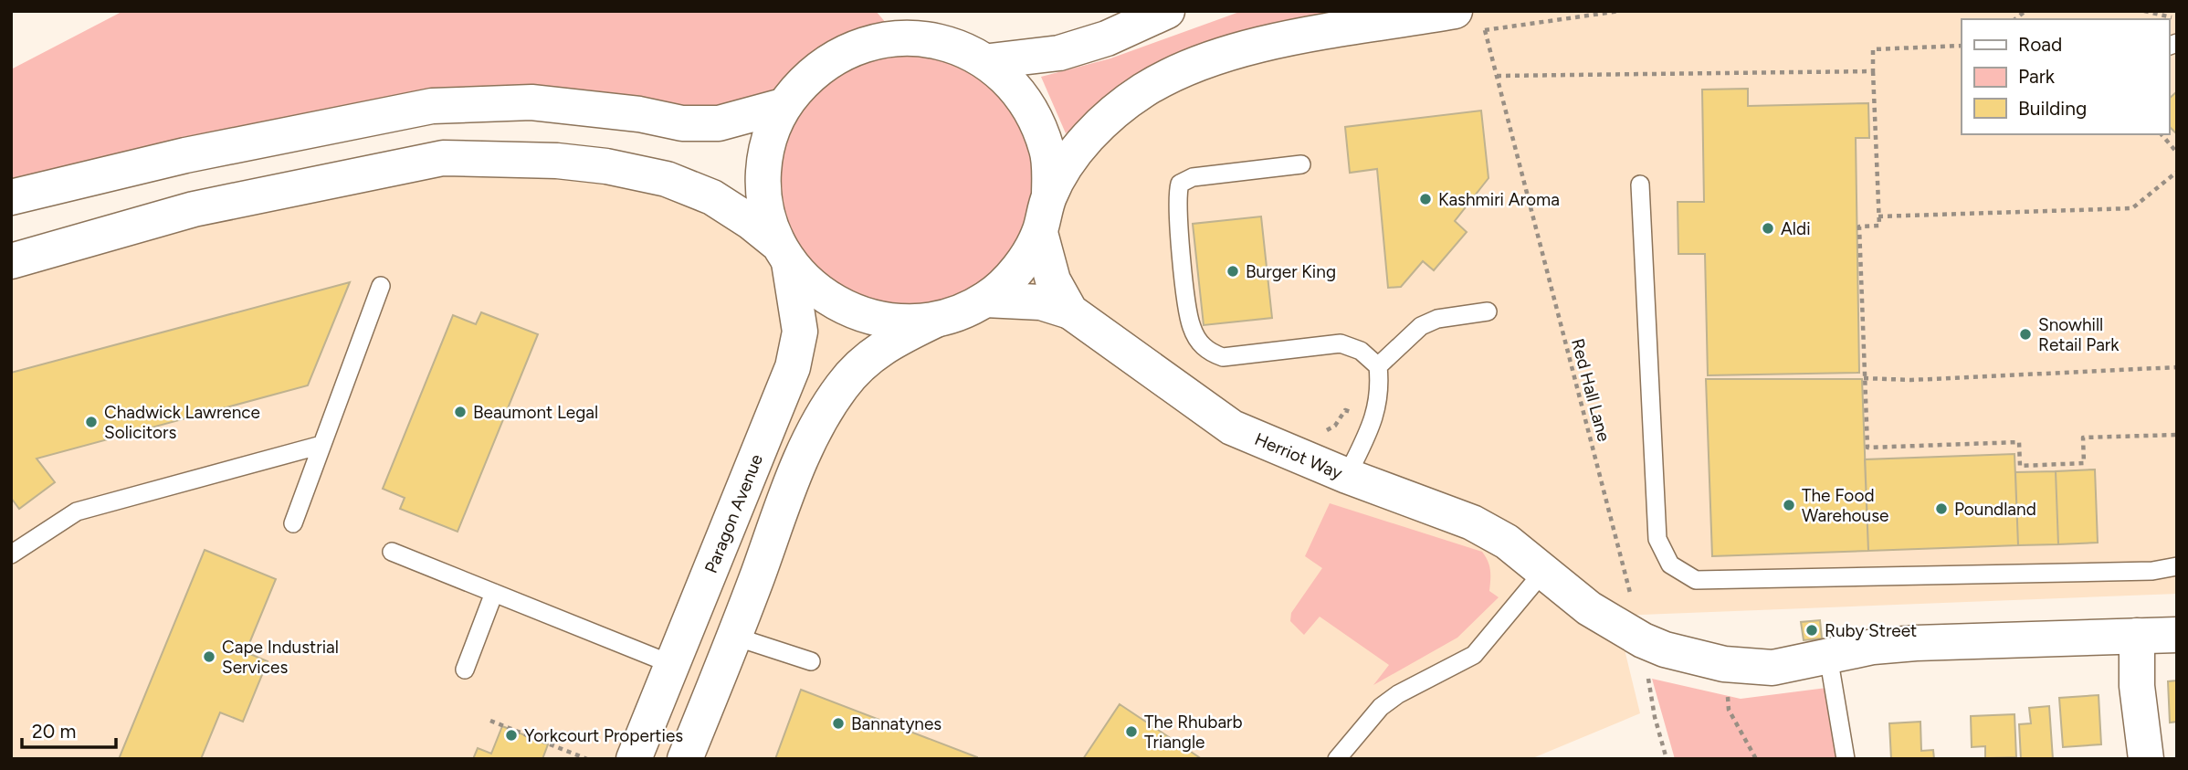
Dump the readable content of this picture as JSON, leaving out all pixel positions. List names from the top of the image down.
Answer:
{
  "streets": {
    "main road": ["Herriot Way", "Paragon Avenue"],
    "path": ["Red Hall Lane"]
  },
  "crossings": [
    ["Red Hall Lane", "Herriot Way"]
  ],
  "places": [
    "Kashmiri Aroma",
    "Aldi",
    "Burger King",
    "Snowhill Retail Park",
    "Beaumont Legal",
    "Chadwick Lawrence Solicitors",
    "The Food Warehouse",
    "Poundland",
    "Ruby Street",
    "Cape Industrial Services",
    "Bannatynes",
    "The Rhubarb Triangle",
    "Yorkcourt Properties"
  ],
  "legend": ["Road", "Park", "Building"],
  "scale_bar": "20 m"
}
